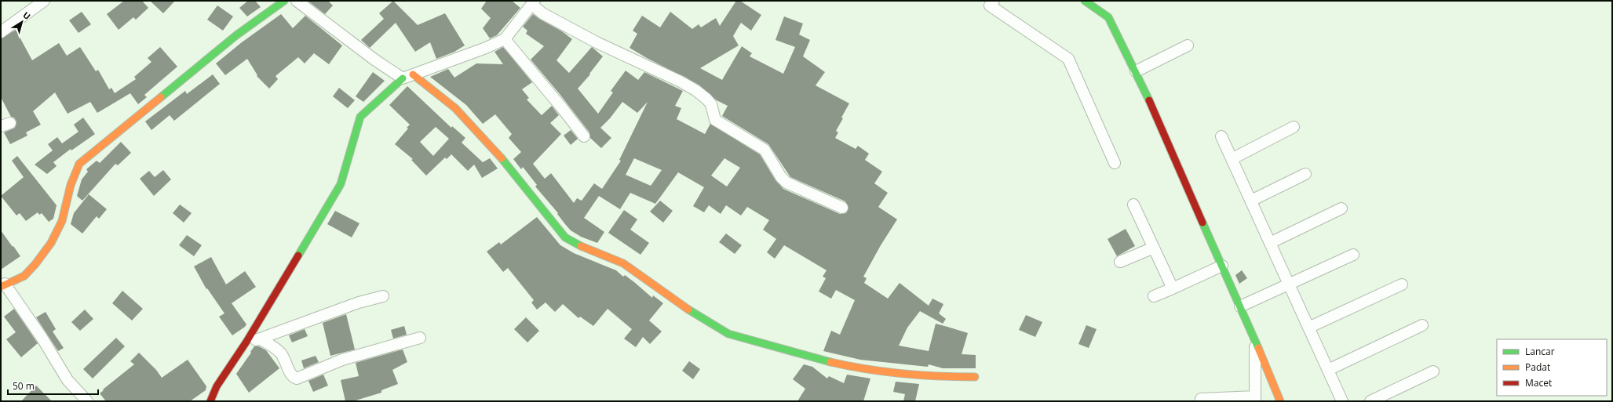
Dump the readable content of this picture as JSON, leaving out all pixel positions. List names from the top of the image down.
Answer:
{
  "legend": ["Lancar", "Padat", "Macet"],
  "scale_bar": "50 m",
  "north": "top right"
}
